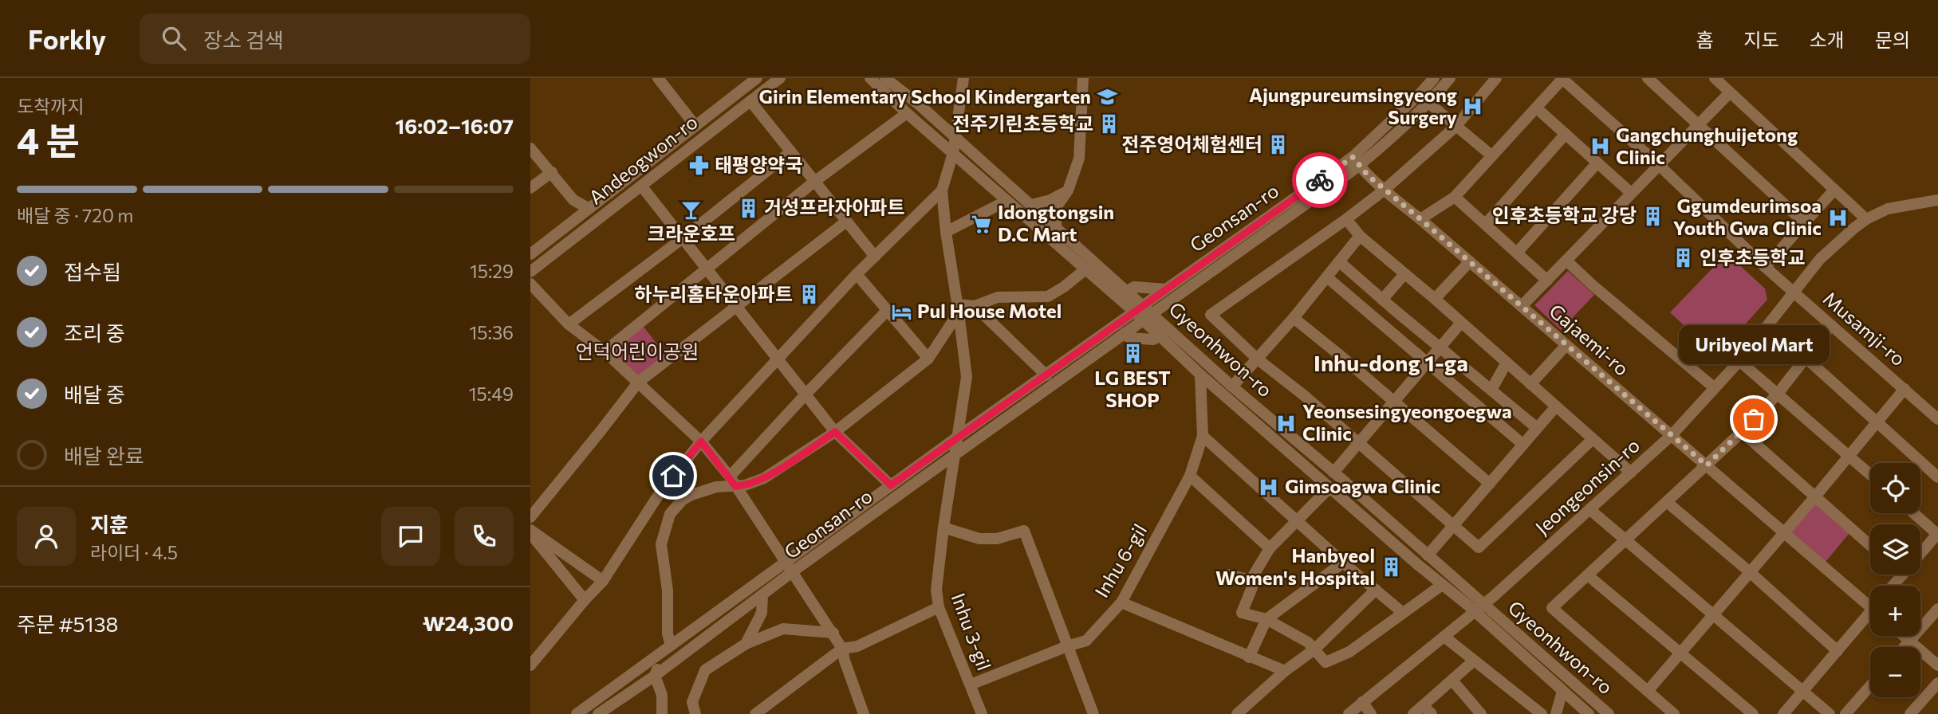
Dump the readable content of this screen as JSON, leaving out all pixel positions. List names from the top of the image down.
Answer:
{
  "streets": {
    "street": [
      "Andeogwon-ro",
      "Geonsan-ro",
      "Musamji-ro",
      "Gajaemi-ro",
      "Gyeonhwon-ro",
      "Jeongeonsin-ro",
      "Inhu 6-gil",
      "Inhu 3-gil"
    ]
  },
  "crossings": [
    ["Geonsan-ro", "Gajaemi-ro"],
    ["Geonsan-ro", "Gyeonhwon-ro"],
    ["Geonsan-ro", "Inhu 3-gil"],
    ["Musamji-ro", "Jeongeonsin-ro"],
    ["Gajaemi-ro", "Jeongeonsin-ro"],
    ["Gyeonhwon-ro", "Jeongeonsin-ro"],
    ["Gyeonhwon-ro", "Inhu 6-gil"],
    ["Inhu 6-gil", "Inhu 3-gil"]
  ],
  "districts": ["Inhu-dong 1-ga"],
  "parks": ["언덕어린이공원"],
  "places": {
    "school or university": ["Girin Elementary School Kindergarten"],
    "hospital": [
      "Ajungpureumsingyeong Surgery",
      "Gangchunghuijetong Clinic",
      "Ggumdeurimsoa Youth Gwa Clinic",
      "Yeonsesingyeongoegwa Clinic",
      "Gimsoagwa Clinic"
    ],
    "building": [
      "전주기린초등학교",
      "전주영어체험센터",
      "거성프라자아파트",
      "인후초등학교 강당",
      "인후초등학교",
      "하누리홈타운아파트",
      "LG BEST SHOP",
      "Hanbyeol Women's Hospital"
    ],
    "pharmacy": ["태평양약국"],
    "bar": ["크라운호프"],
    "supermarket": ["Idongtongsin D.C Mart"],
    "hotel": ["Pul House Motel"],
    "other": ["Uribyeol Mart"]
  },
  "page": {
    "header": "Forkly",
    "search": "장소 검색",
    "nav": [
      "홈",
      "지도",
      "소개",
      "문의"
    ],
    "heading": ["4 분", "도착까지", "16:02–16:07"],
    "panel": [
      "지훈",
      "라이더 · 4.5",
      "주문 #5138",
      "₩24,300"
    ],
    "bar": "배달 중 · 720 m",
    "list": [
      ["접수됨", "15:29"],
      ["조리 중", "15:36"],
      ["배달 중", "15:49"],
      "배달 완료"
    ],
    "bubble": "Uribyeol Mart",
    "map_buttons": ["+", "−"]
  }
}
